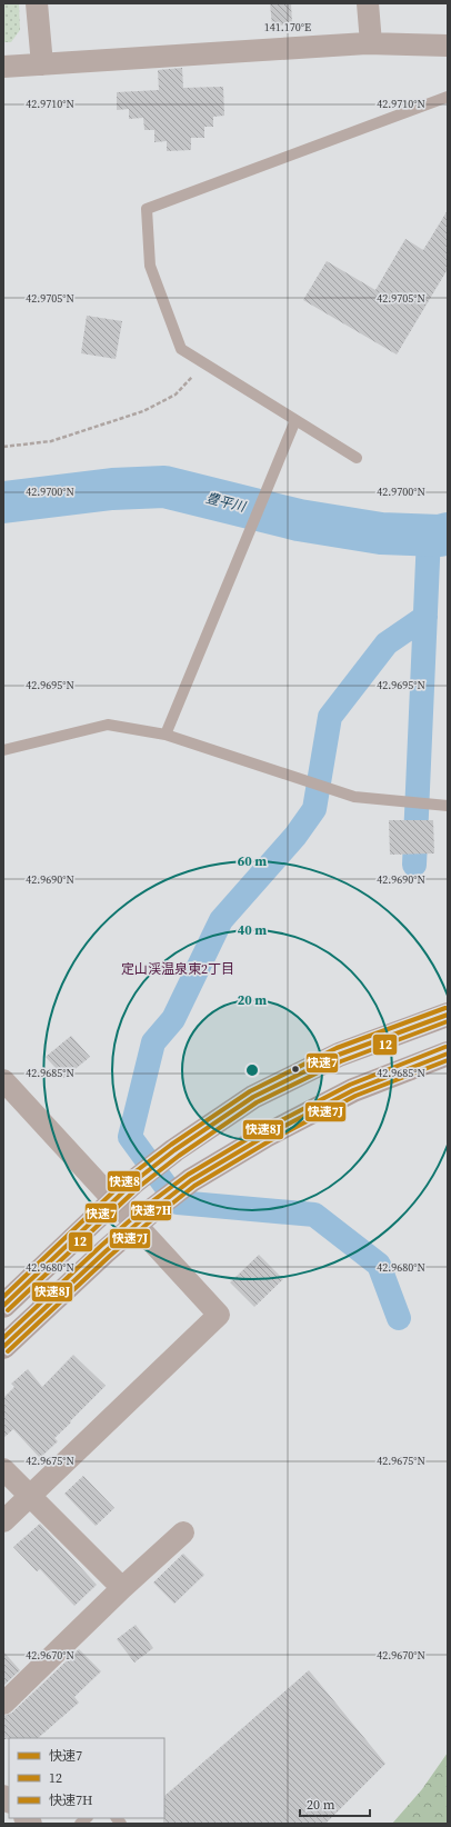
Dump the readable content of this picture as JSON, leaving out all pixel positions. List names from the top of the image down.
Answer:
{
  "districts": ["定山渓温泉東2丁目"],
  "water": ["豊平川"],
  "lines": [
    "transit line 快速8",
    "transit line 快速7",
    "transit line 12",
    "transit line 快速8J",
    "transit line 快速7H",
    "transit line 快速7J"
  ],
  "legend": ["快速7", "12", "快速7H"],
  "scale_bar": "20 m",
  "coordinates": [
    "141.170°E",
    "42.9710°N",
    "42.9705°N",
    "42.9700°N",
    "42.9695°N",
    "42.9690°N",
    "42.9685°N",
    "42.9680°N",
    "42.9675°N",
    "42.9670°N"
  ],
  "rings": ["60 m", "40 m", "20 m"]
}
